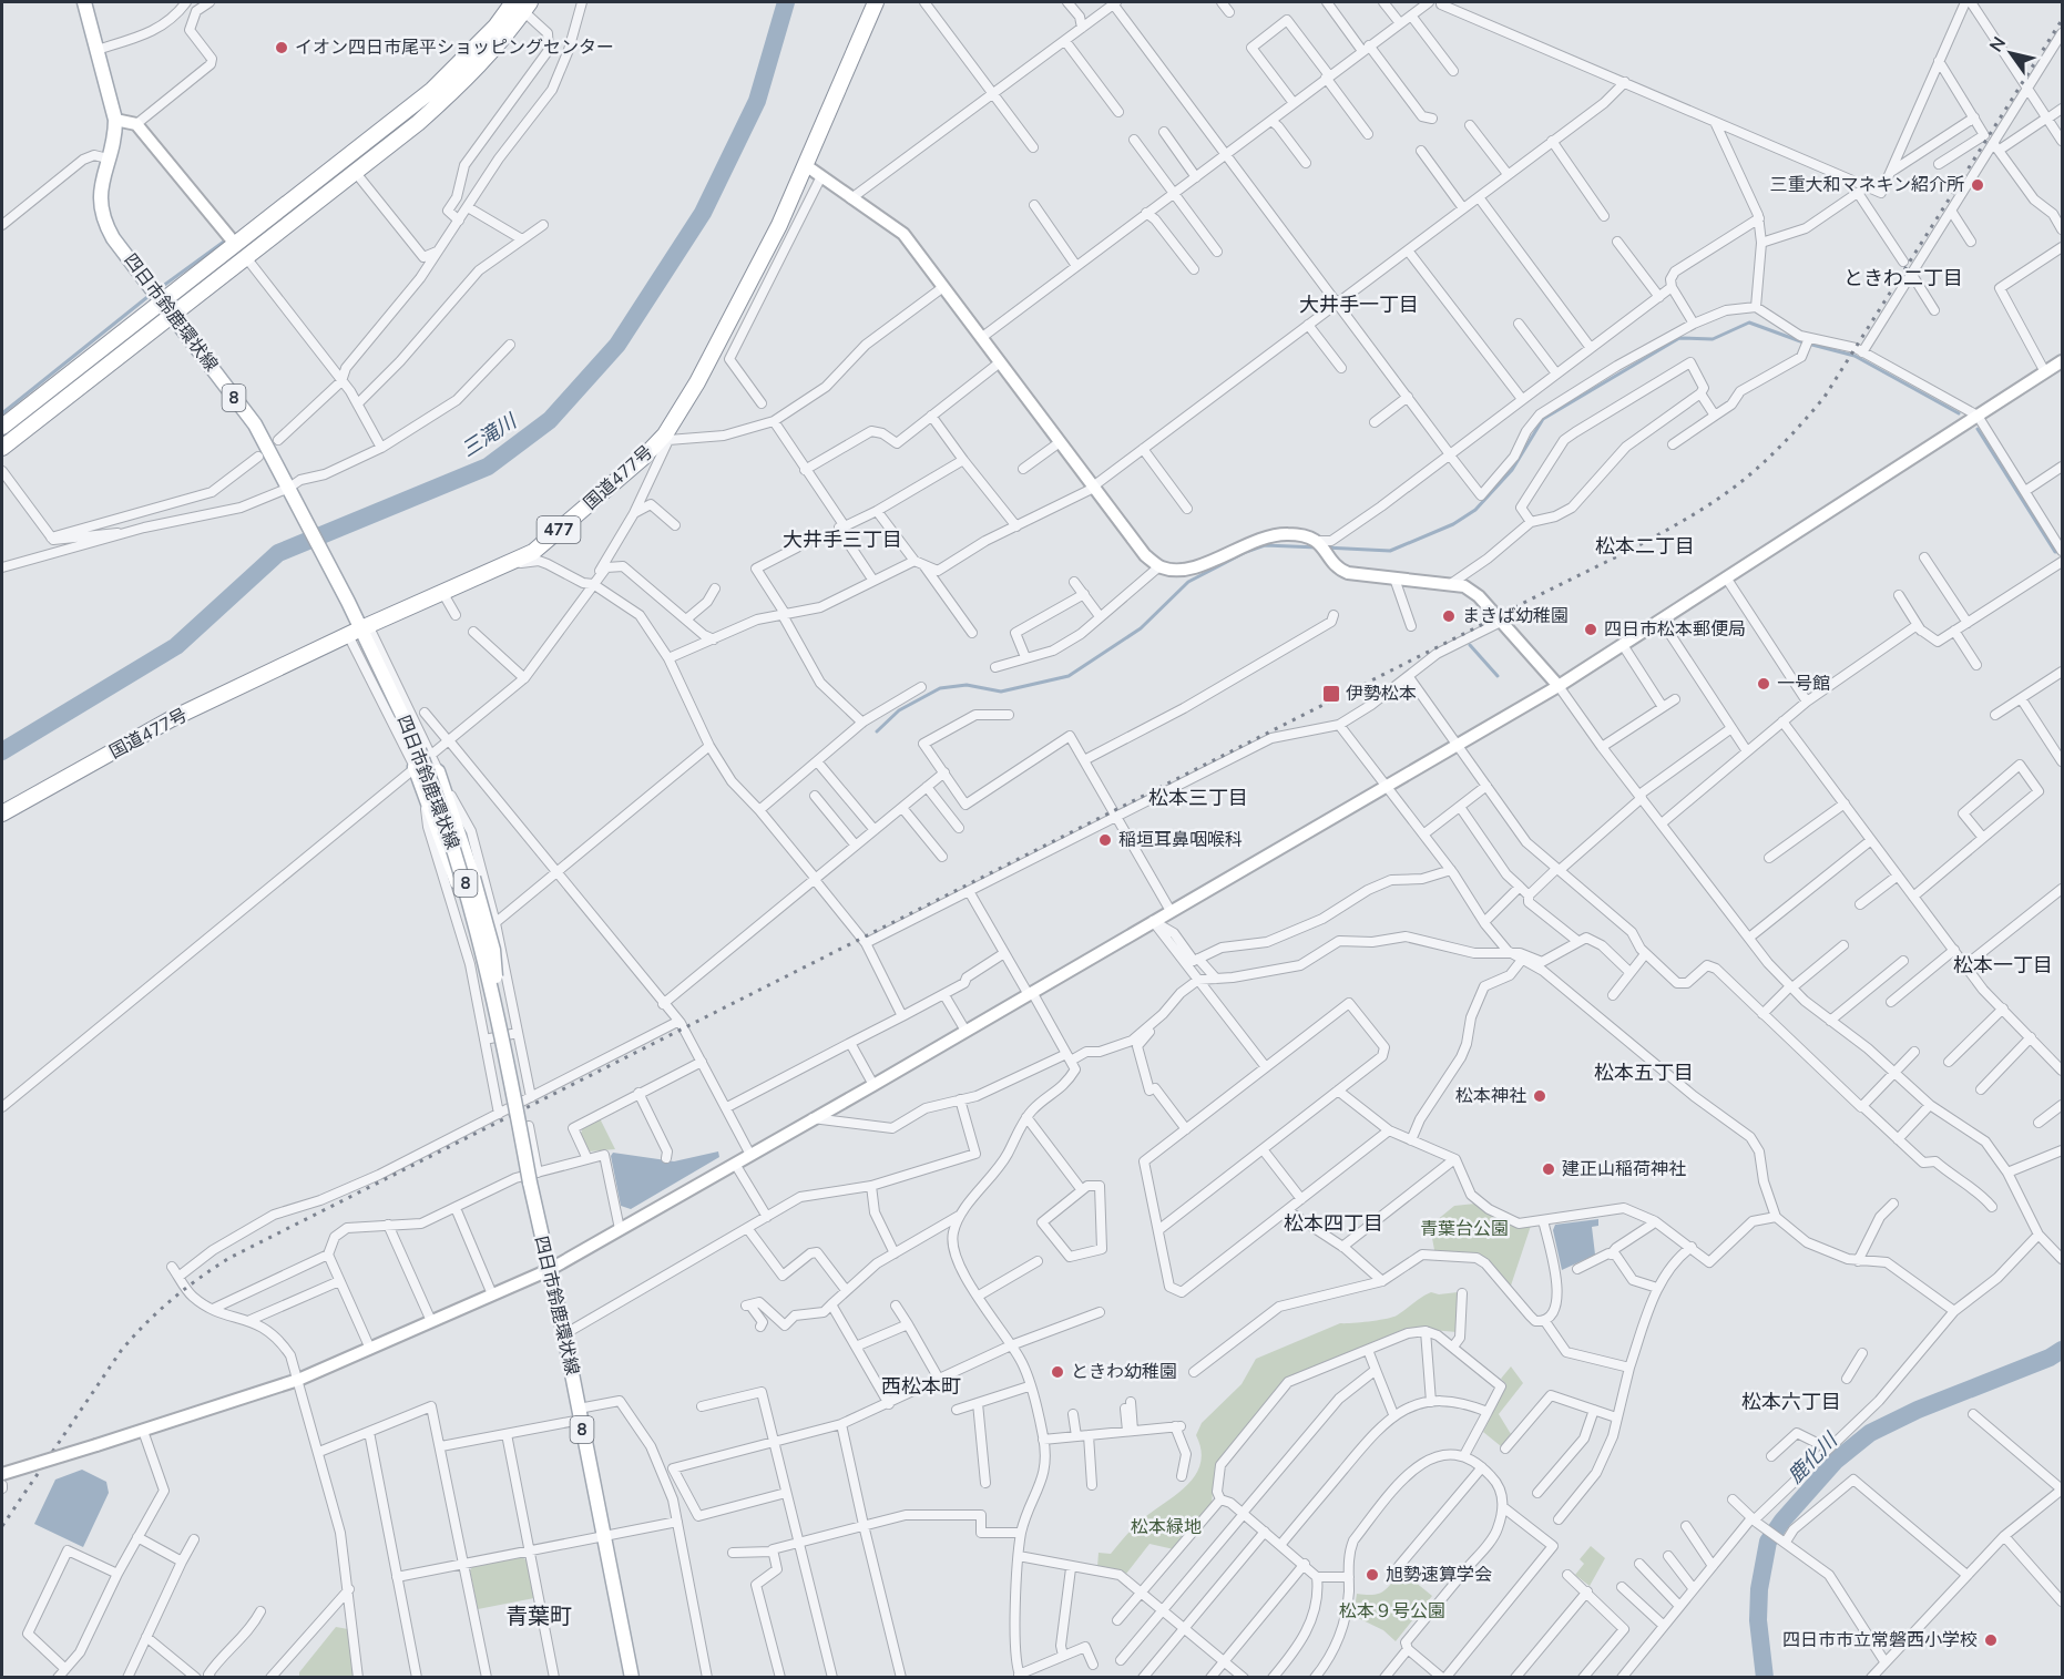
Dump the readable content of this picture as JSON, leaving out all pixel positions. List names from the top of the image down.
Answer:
{
  "streets": {
    "highway": ["国道477号", "477"],
    "main road": ["四日市鈴鹿環状線", "8"]
  },
  "crossings": [
    ["四日市鈴鹿環状線", "8"],
    ["四日市鈴鹿環状線", "国道477号"]
  ],
  "districts": [
    "ときわ二丁目",
    "大井手一丁目",
    "大井手三丁目",
    "松本二丁目",
    "松本三丁目",
    "松本一丁目",
    "松本五丁目",
    "松本四丁目",
    "西松本町",
    "松本六丁目",
    "青葉町"
  ],
  "water": ["三滝川", "鹿化川"],
  "parks": ["青葉台公園", "松本緑地", "松本９号公園"],
  "places": {
    "other": [
      "イオン四日市尾平ショッピングセンター",
      "三重大和マネキン紹介所",
      "まきば幼稚園",
      "四日市松本郵便局",
      "一号館",
      "稲垣耳鼻咽喉科",
      "松本神社",
      "建正山稲荷神社",
      "ときわ幼稚園",
      "旭勢速算学会",
      "四日市市立常磐西小学校"
    ],
    "transit": ["伊勢松本"]
  },
  "north": "top left"
}
